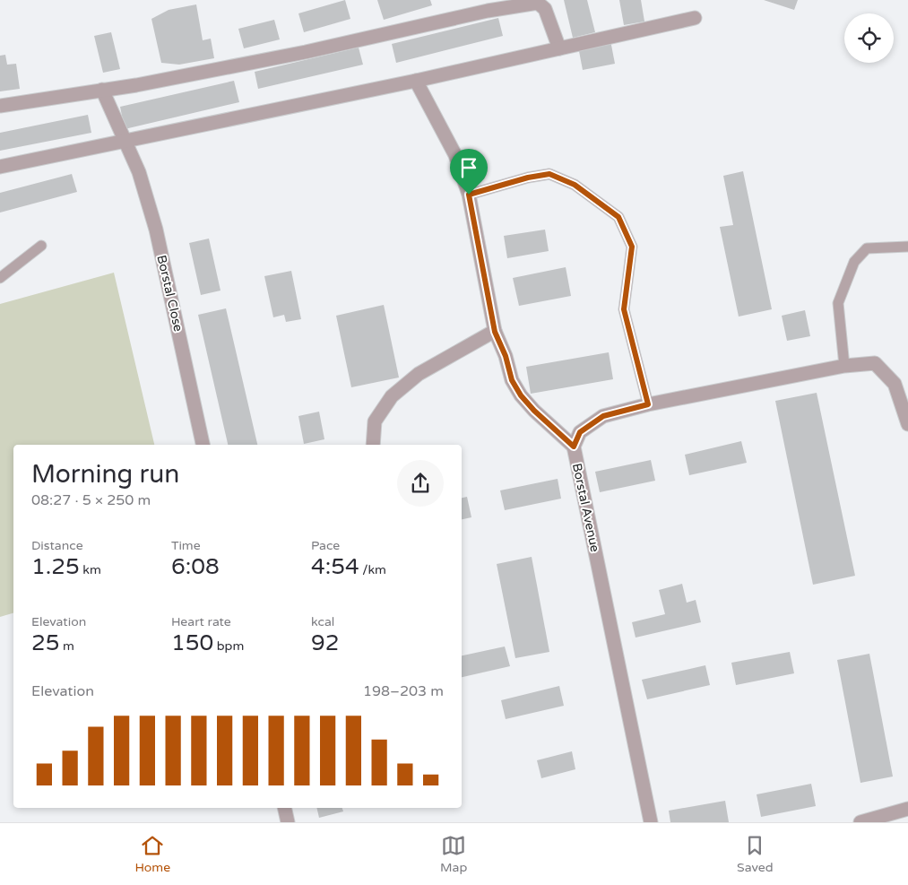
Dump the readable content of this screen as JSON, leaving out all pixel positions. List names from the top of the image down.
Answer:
{
  "streets": {
    "street": ["Borstal Close", "Borstal Avenue"]
  },
  "page": {
    "heading": ["Morning run", "08:27 · 5 × 250 m"],
    "stats": [
      ["Distance", "1.25 km"],
      ["Time", "6:08"],
      ["Pace", "4:54 /km"],
      ["Elevation", "25 m"],
      ["Heart rate", "150 bpm"],
      ["kcal", "92"]
    ],
    "chart": ["Elevation", "198–203 m"],
    "tabs": ["Home", "Map", "Saved"]
  }
}
